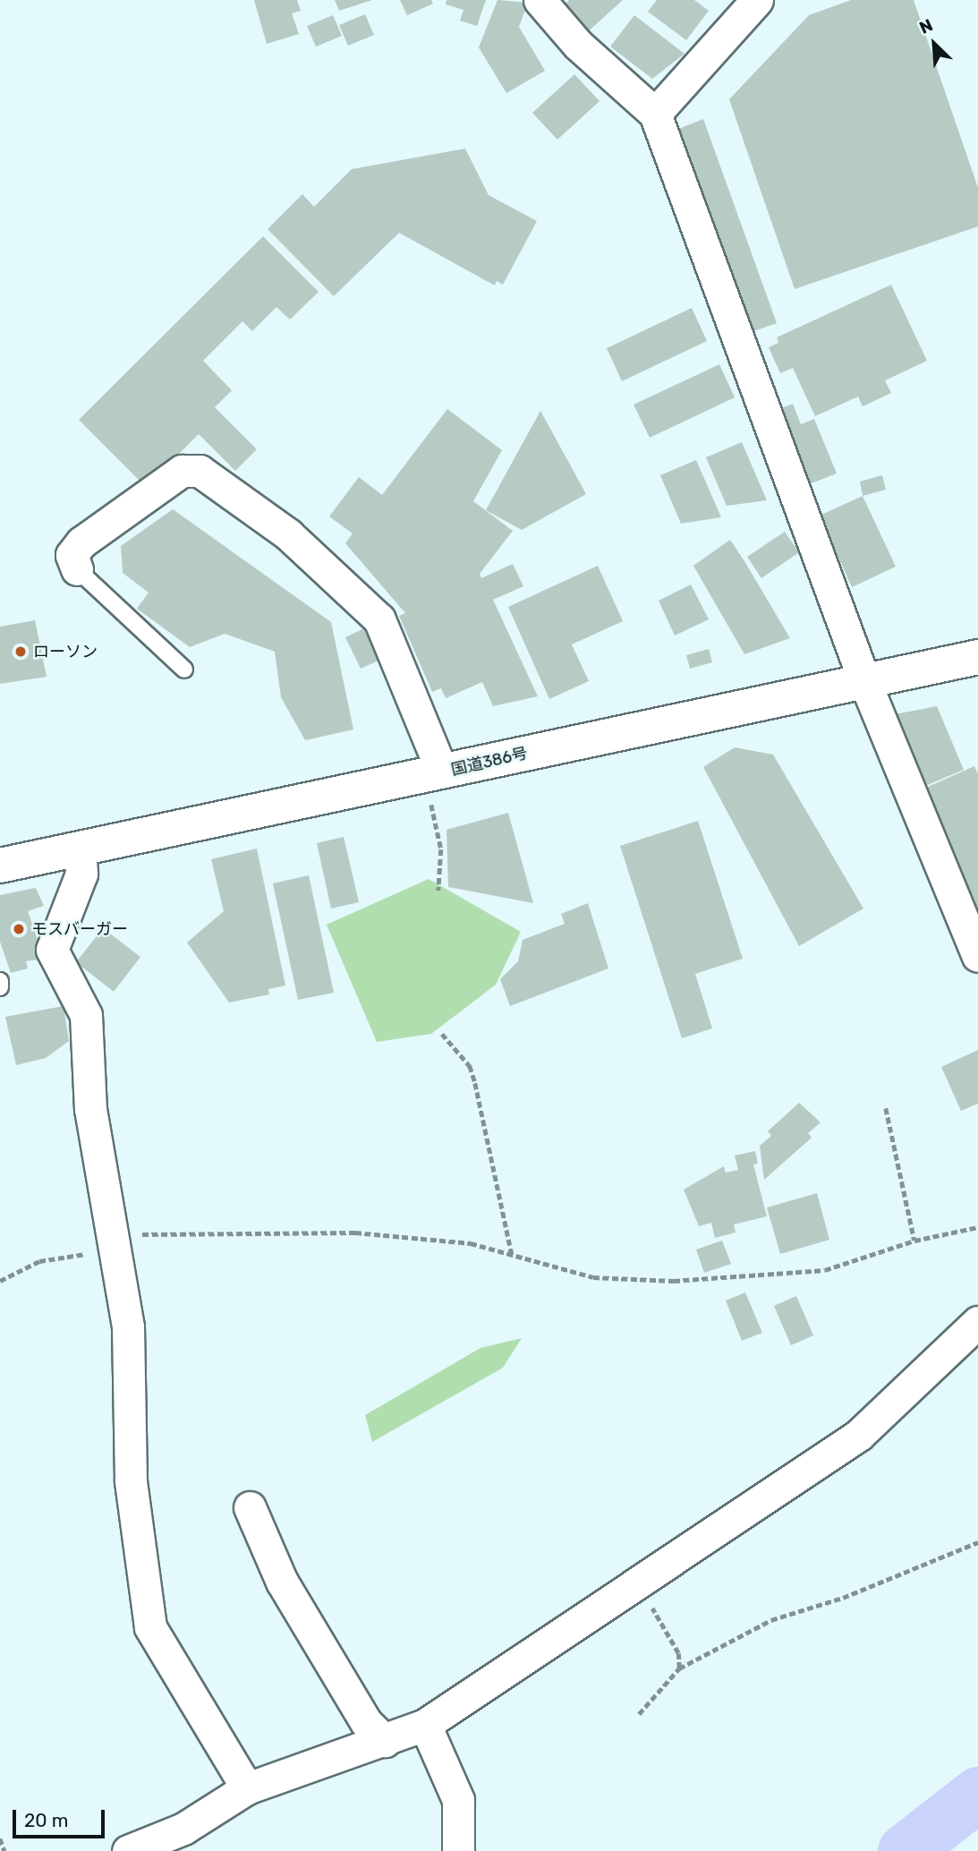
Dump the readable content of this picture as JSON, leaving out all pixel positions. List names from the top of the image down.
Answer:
{
  "streets": {
    "highway": ["国道386号"]
  },
  "places": ["ローソン", "モスバーガー"],
  "scale_bar": "20 m",
  "north": "top left"
}
